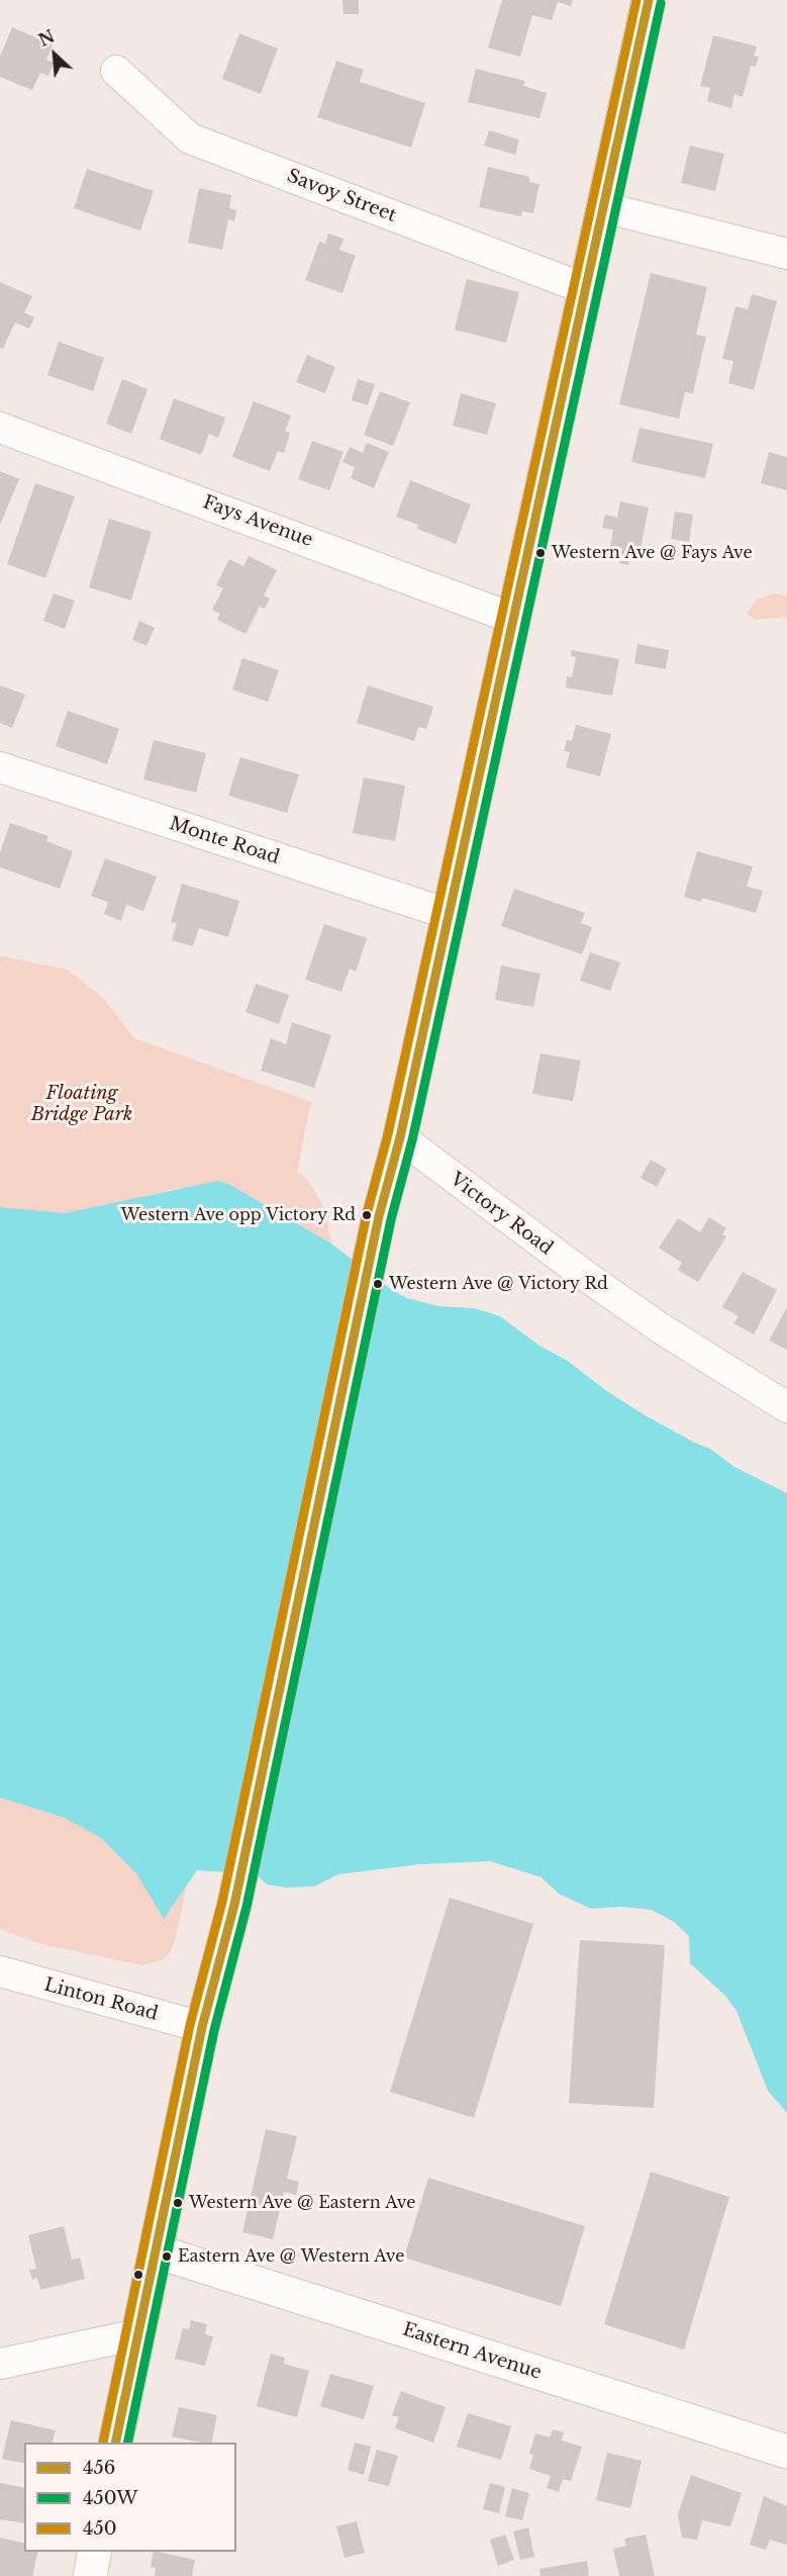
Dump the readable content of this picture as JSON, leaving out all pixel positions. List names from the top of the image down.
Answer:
{
  "streets": {
    "main road": ["Eastern Avenue"],
    "street": [
      "Savoy Street",
      "Fays Avenue",
      "Monte Road",
      "Victory Road",
      "Linton Road"
    ]
  },
  "parks": ["Floating Bridge Park"],
  "places": [
    "Western Ave @ Fays Ave",
    "Western Ave opp Victory Rd",
    "Western Ave @ Victory Rd",
    "Western Ave @ Eastern Ave",
    "Eastern Ave @ Western Ave"
  ],
  "lines": ["transit line 456", "transit line 450", "transit line 450W"],
  "legend": ["456", "450W", "450"],
  "north": "top left"
}
